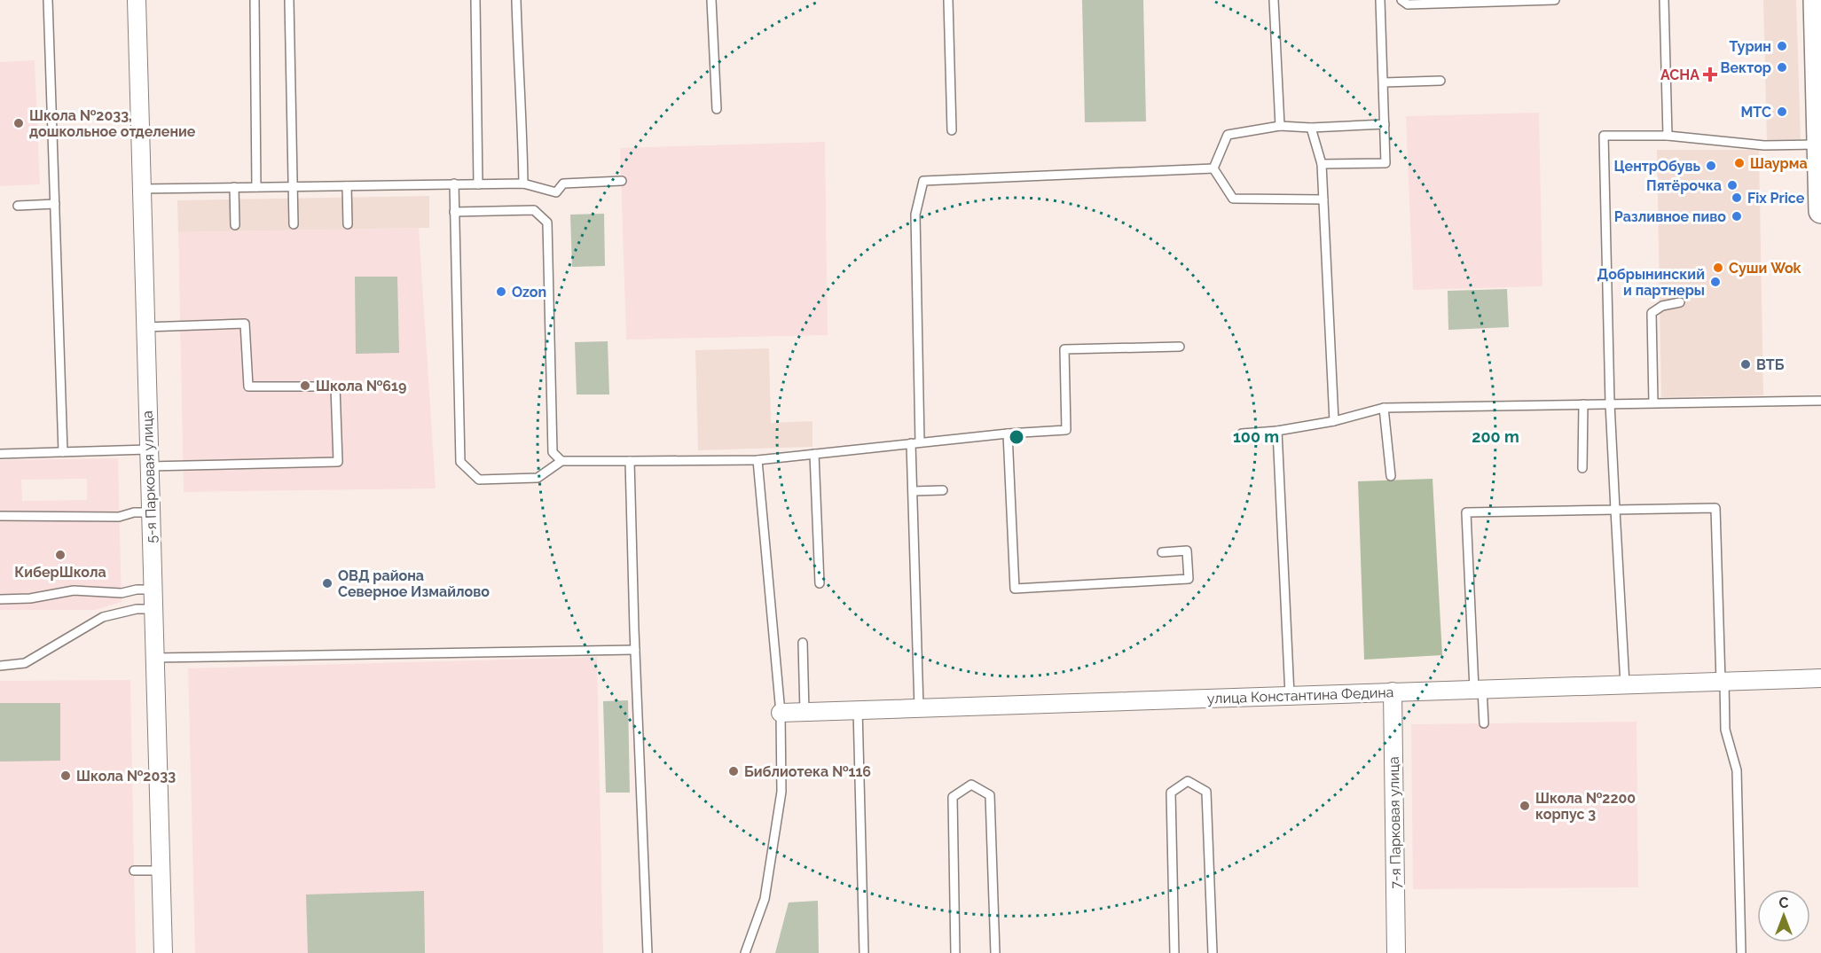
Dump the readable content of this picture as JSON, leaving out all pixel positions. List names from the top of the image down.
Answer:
{
  "streets": {
    "street": ["5-я Парковая улица", "улица Константина Федина", "7-я Парковая улица"]
  },
  "crossings": [
    ["улица Константина Федина", "7-я Парковая улица"]
  ],
  "places": {
    "other": [
      "Турин",
      "Вектор",
      "МТС",
      "Школа №2033, дошкольное отделение",
      "Шаурма",
      "ЦентрОбувь",
      "Пятёрочка",
      "Fix Price",
      "Разливное пиво",
      "Суши Wok",
      "Добрынинский и партнеры",
      "Ozon",
      "ВТБ",
      "Школа №619",
      "КиберШкола",
      "ОВД района Северное Измайлово",
      "Библиотека №116",
      "Школа №2033",
      "Школа №2200 корпус 3"
    ],
    "health": ["АСНА"]
  },
  "north": "top",
  "rings": ["100 m", "200 m"]
}
